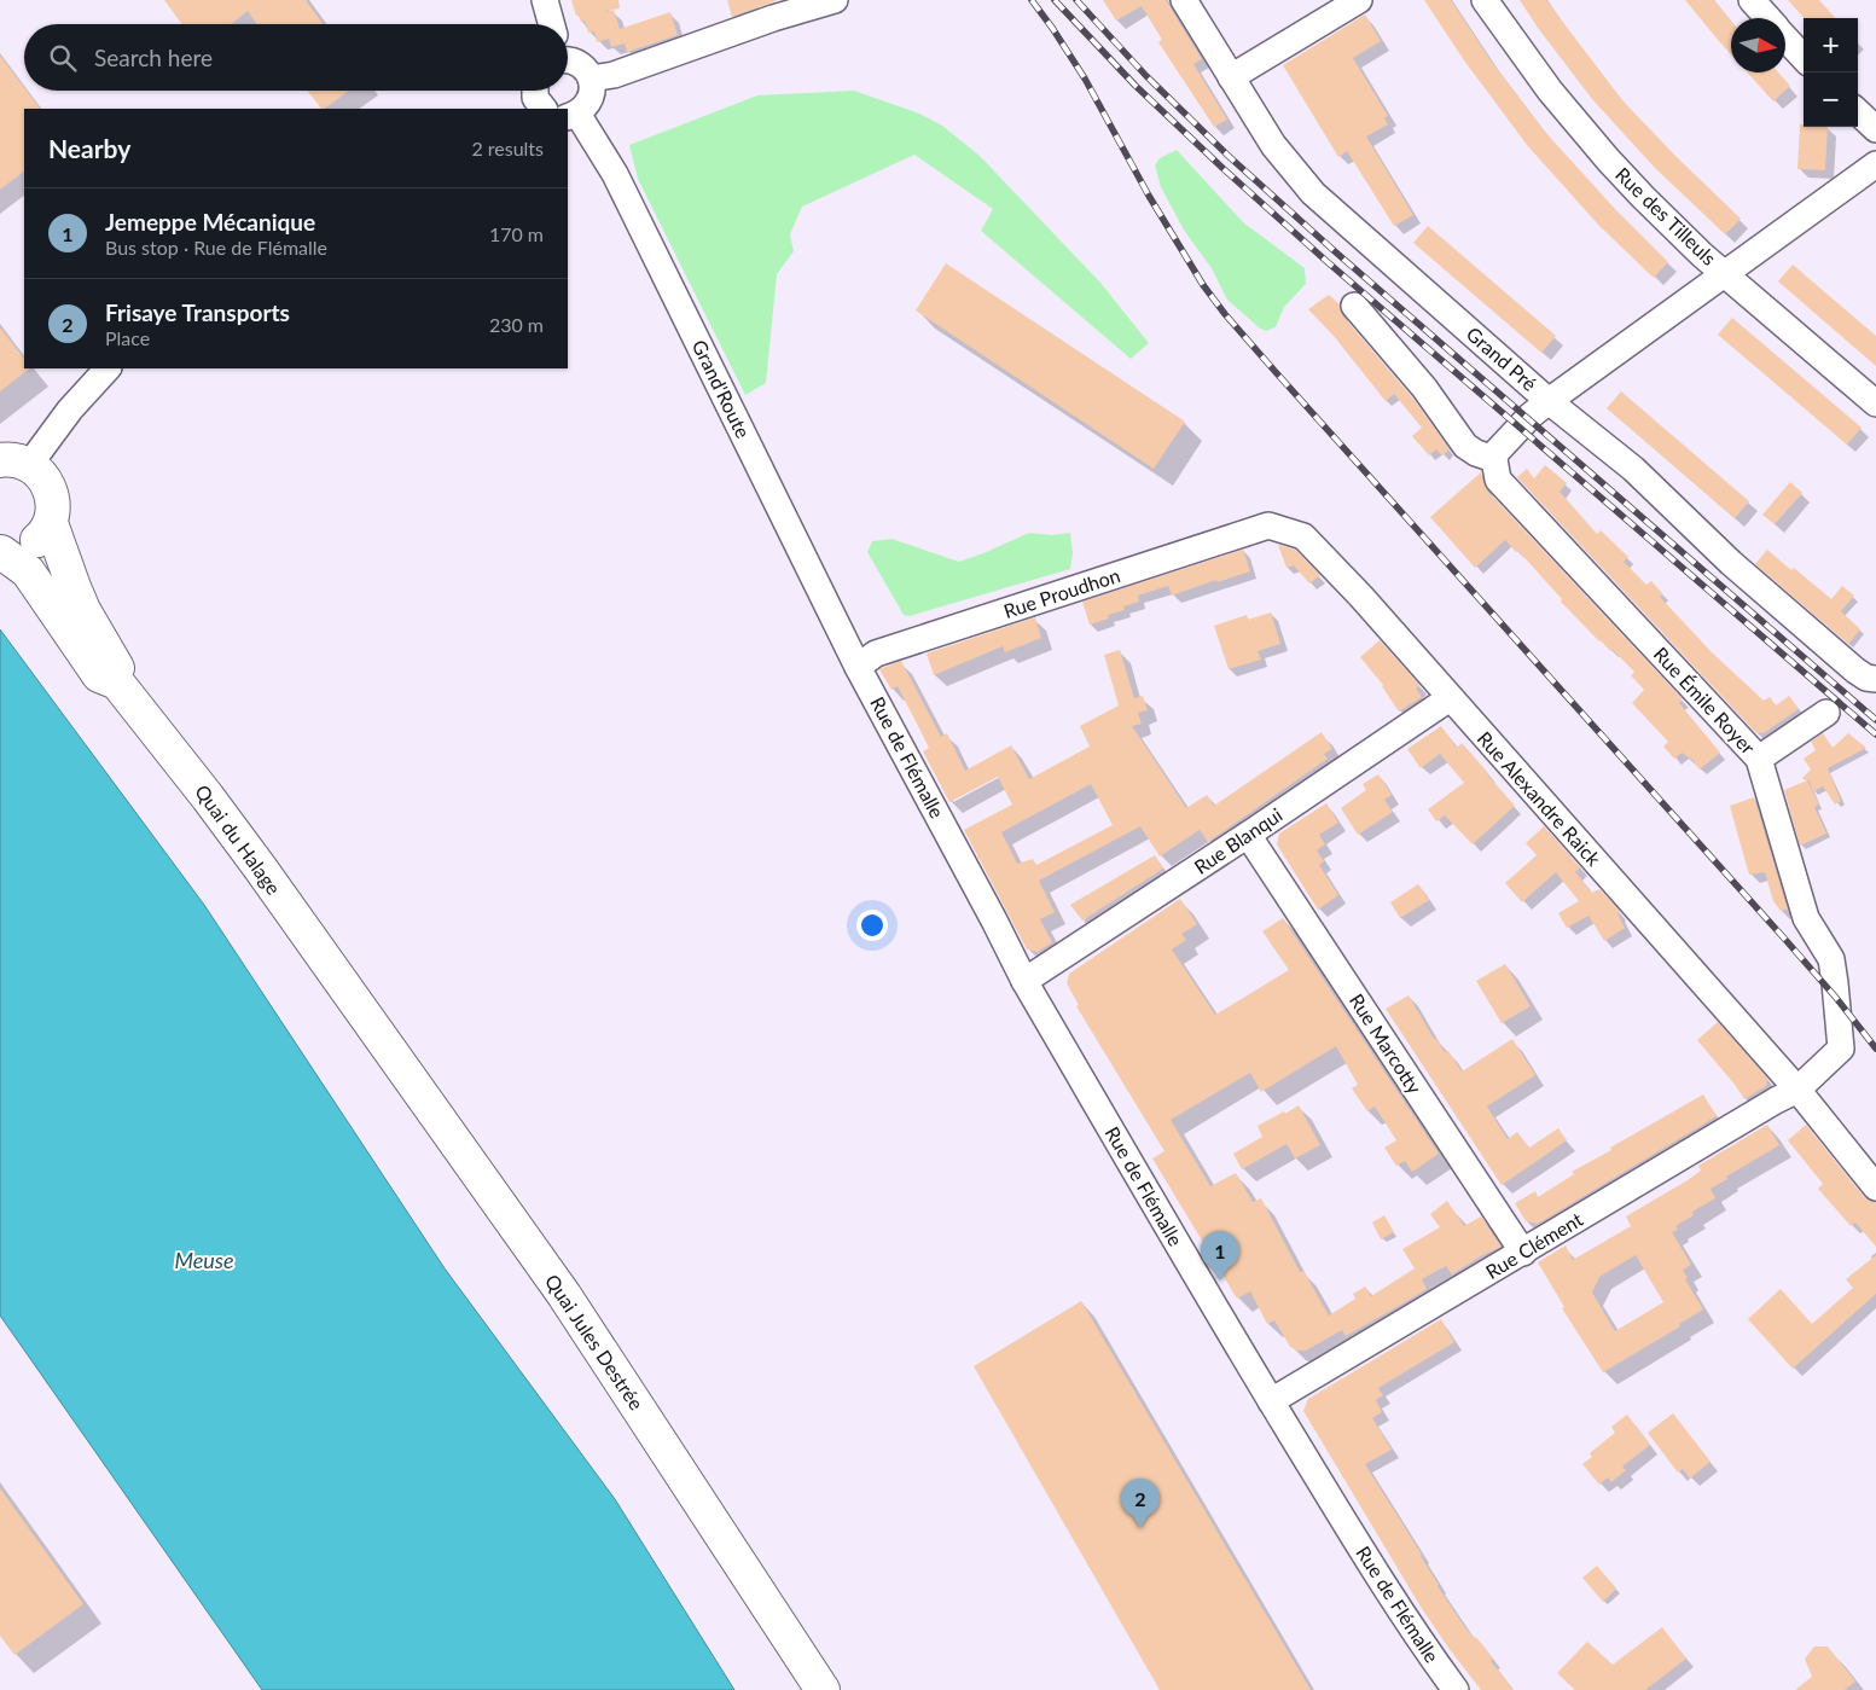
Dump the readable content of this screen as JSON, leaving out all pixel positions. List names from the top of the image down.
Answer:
{
  "streets": {
    "main road": ["Quai du Halage", "Quai Jules Destrée"],
    "street": [
      "Rue des Tilleuls",
      "Grand Pré",
      "Grand'Route",
      "Rue Proudhon",
      "Rue Émile Royer",
      "Rue de Flémalle",
      "Rue Alexandre Raick",
      "Rue Blanqui",
      "Rue Marcotty",
      "Rue Clément"
    ]
  },
  "crossings": [
    ["Grand'Route", "Rue Proudhon"],
    ["Grand'Route", "Rue de Flémalle"],
    ["Rue Proudhon", "Rue de Flémalle"],
    ["Rue Proudhon", "Rue Alexandre Raick"],
    ["Rue Émile Royer", "Rue Alexandre Raick"],
    ["Rue Émile Royer", "Rue Clément"],
    ["Rue de Flémalle", "Rue Blanqui"],
    ["Rue de Flémalle", "Rue Clément"],
    ["Rue Alexandre Raick", "Rue Blanqui"],
    ["Rue Alexandre Raick", "Rue Clément"],
    ["Quai du Halage", "Quai Jules Destrée"],
    ["Rue Blanqui", "Rue Marcotty"],
    ["Rue Marcotty", "Rue Clément"]
  ],
  "water": ["Meuse"],
  "north": "right",
  "page": {
    "map_buttons": ["+", "−"],
    "search": "Search here",
    "heading": ["Nearby", "2 results"],
    "list": [
      {
        "mark": "1",
        "name": "Jemeppe Mécanique",
        "note": "Bus stop · Rue de Flémalle",
        "value": "170 m"
      },
      {
        "mark": "2",
        "name": "Frisaye Transports",
        "note": "Place",
        "value": "230 m"
      }
    ],
    "pins": ["1", "2"]
  }
}
